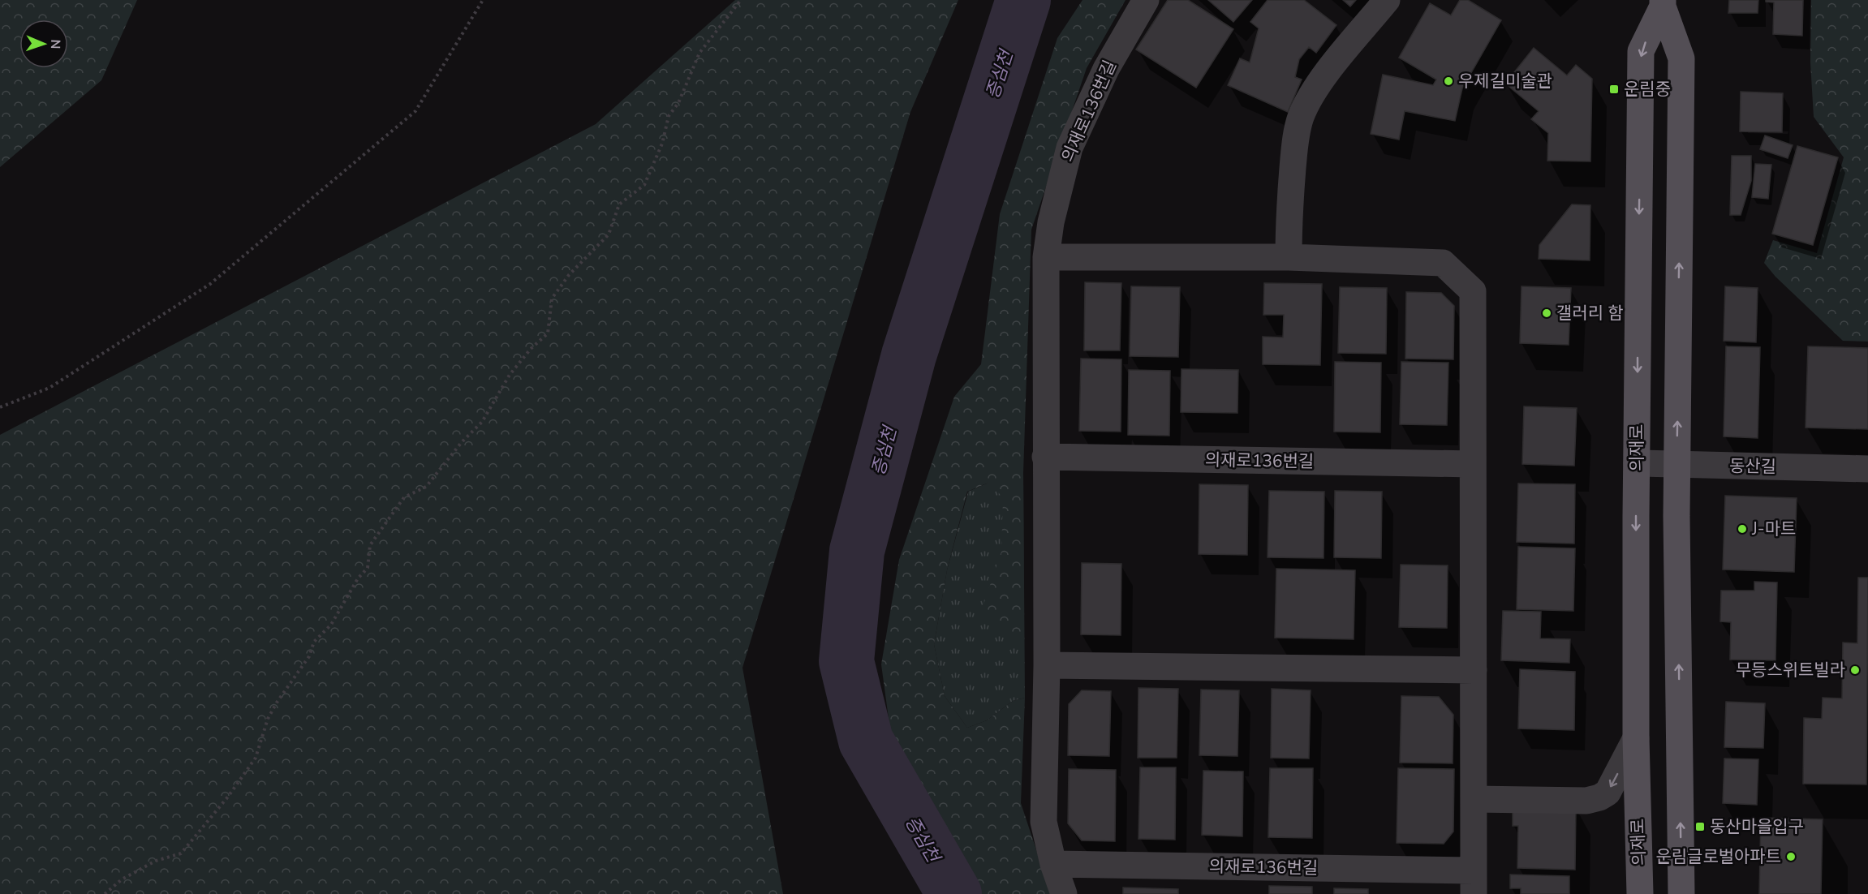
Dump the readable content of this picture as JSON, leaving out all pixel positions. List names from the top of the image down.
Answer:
{
  "streets": {
    "main road": ["의재로"],
    "street": ["의재로136번길", "동산길"]
  },
  "crossings": [
    ["의재로", "동산길"]
  ],
  "water": ["증심천"],
  "places": {
    "other": [
      "우제길미술관",
      "갤러리 함",
      "J-마트",
      "무등스위트빌라",
      "운림글로벌아파트"
    ],
    "transit": ["운림중", "동산마을입구"]
  },
  "north": "right"
}
